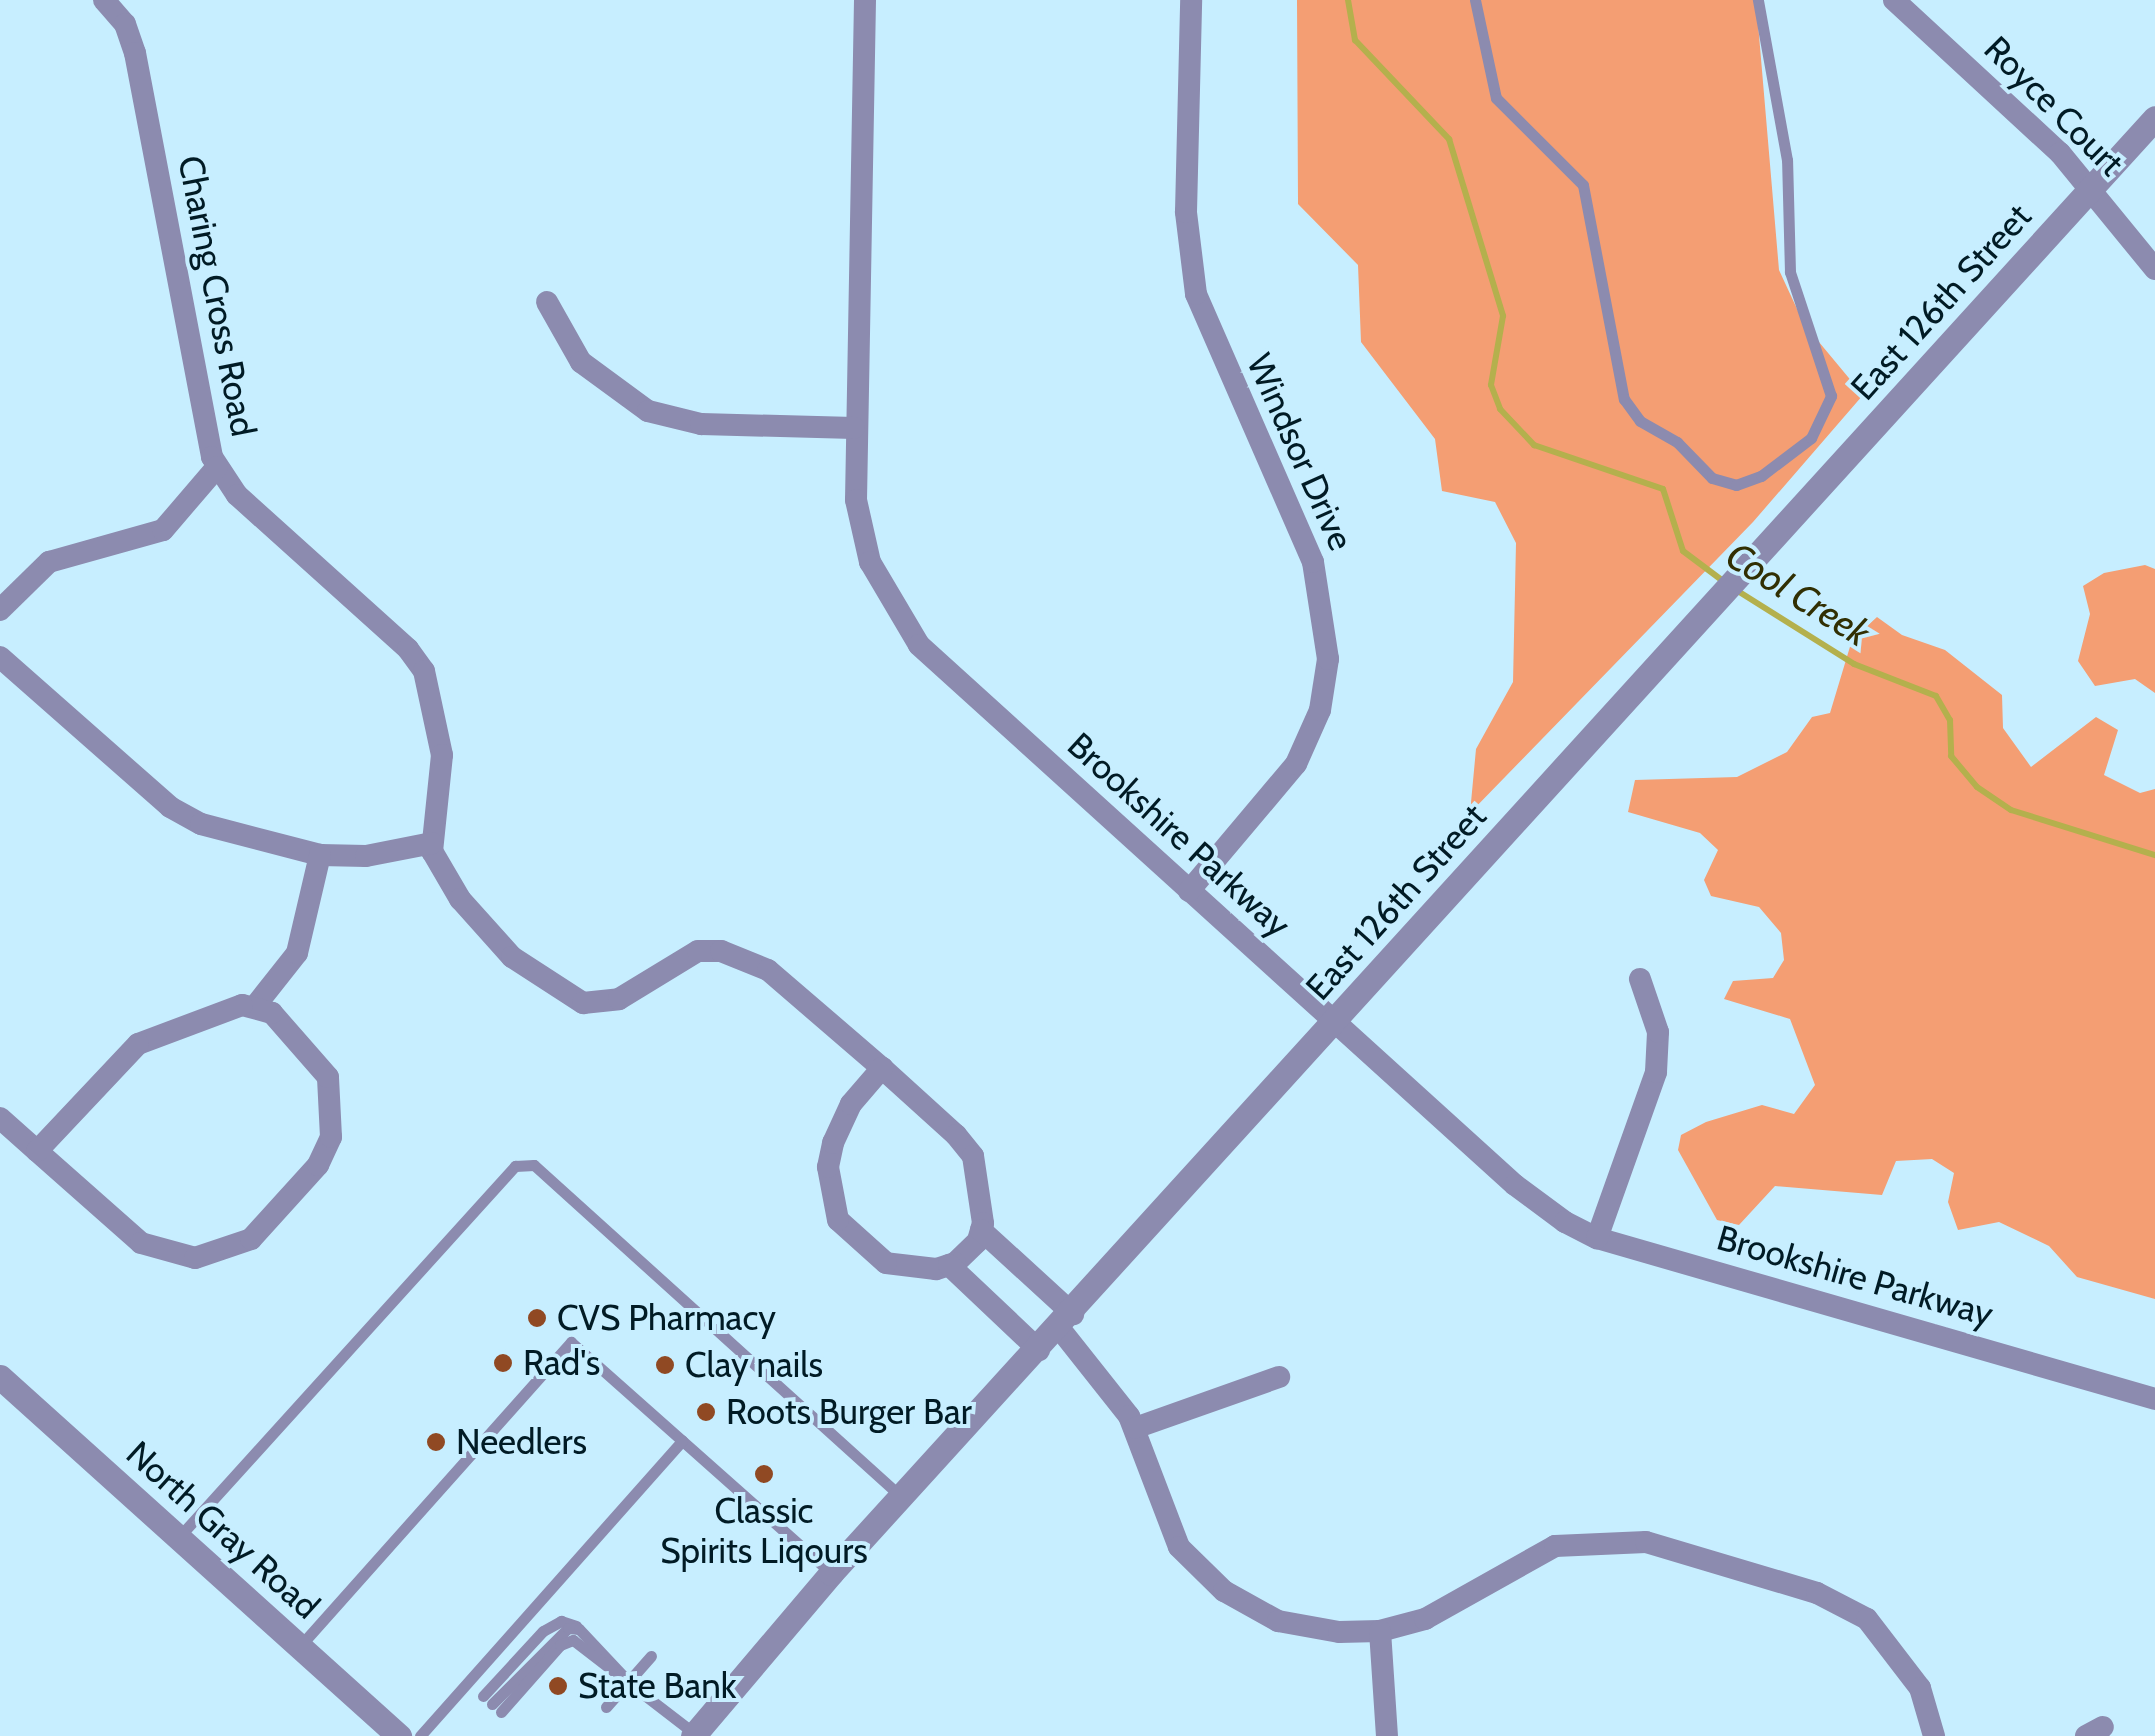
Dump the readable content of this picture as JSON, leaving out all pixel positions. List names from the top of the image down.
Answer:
{
  "streets": {
    "street": [
      "Royce Court",
      "Charing Cross Road",
      "East 126th Street",
      "Windsor Drive",
      "Brookshire Parkway",
      "North Gray Road"
    ]
  },
  "crossings": [
    ["Royce Court", "East 126th Street"],
    ["East 126th Street", "Brookshire Parkway"],
    ["Windsor Drive", "Brookshire Parkway"]
  ],
  "water": ["Cool Creek"],
  "places": [
    "CVS Pharmacy",
    "Rad's",
    "Clay nails",
    "Roots Burger Bar",
    "Needlers",
    "Classic Spirits Liqours",
    "State Bank"
  ]
}
